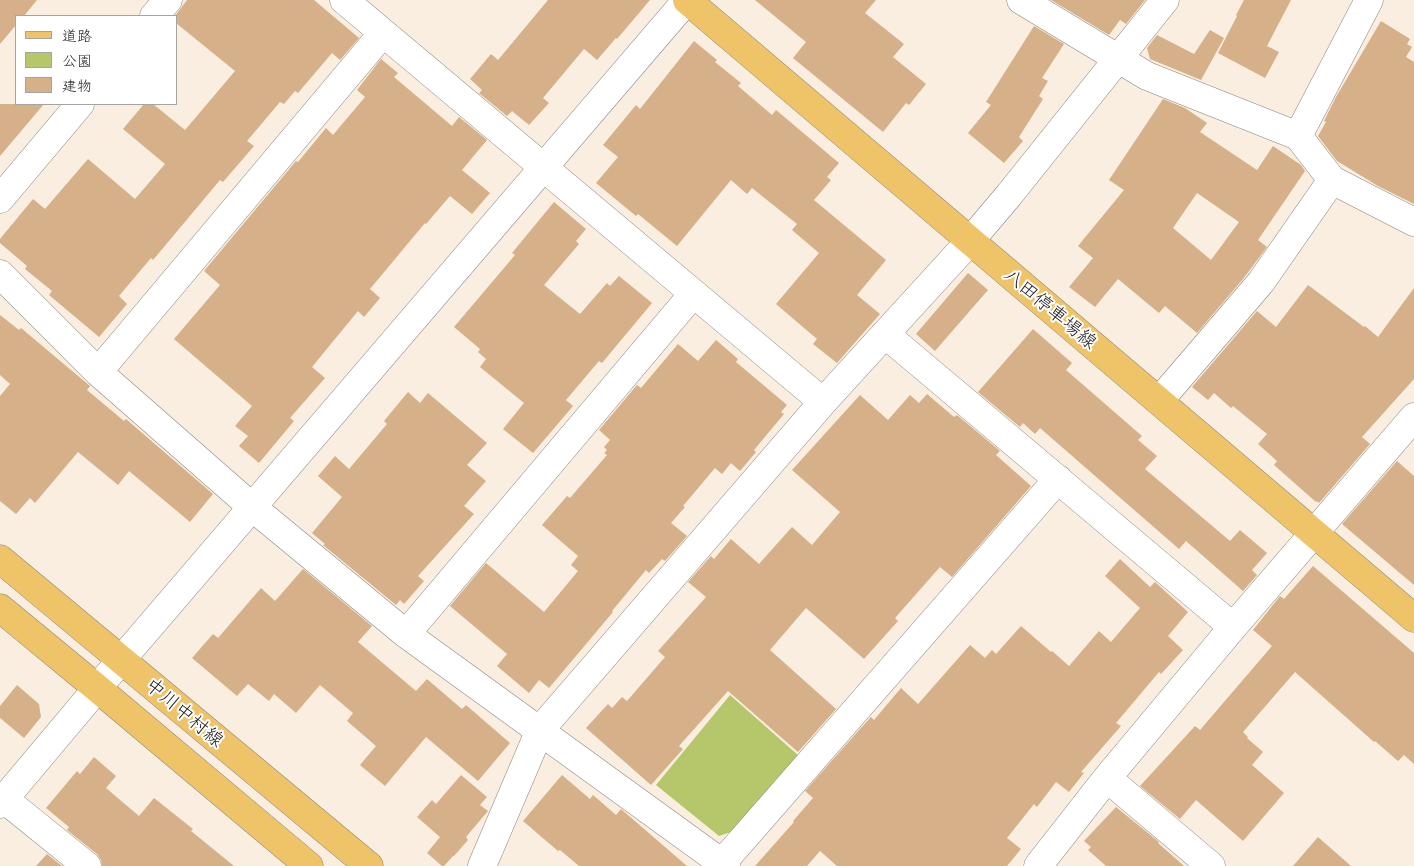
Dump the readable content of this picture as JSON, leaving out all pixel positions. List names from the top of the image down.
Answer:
{
  "streets": {
    "main road": ["八田停車場線", "中川中村線"]
  },
  "legend": ["道路", "公園", "建物"]
}
